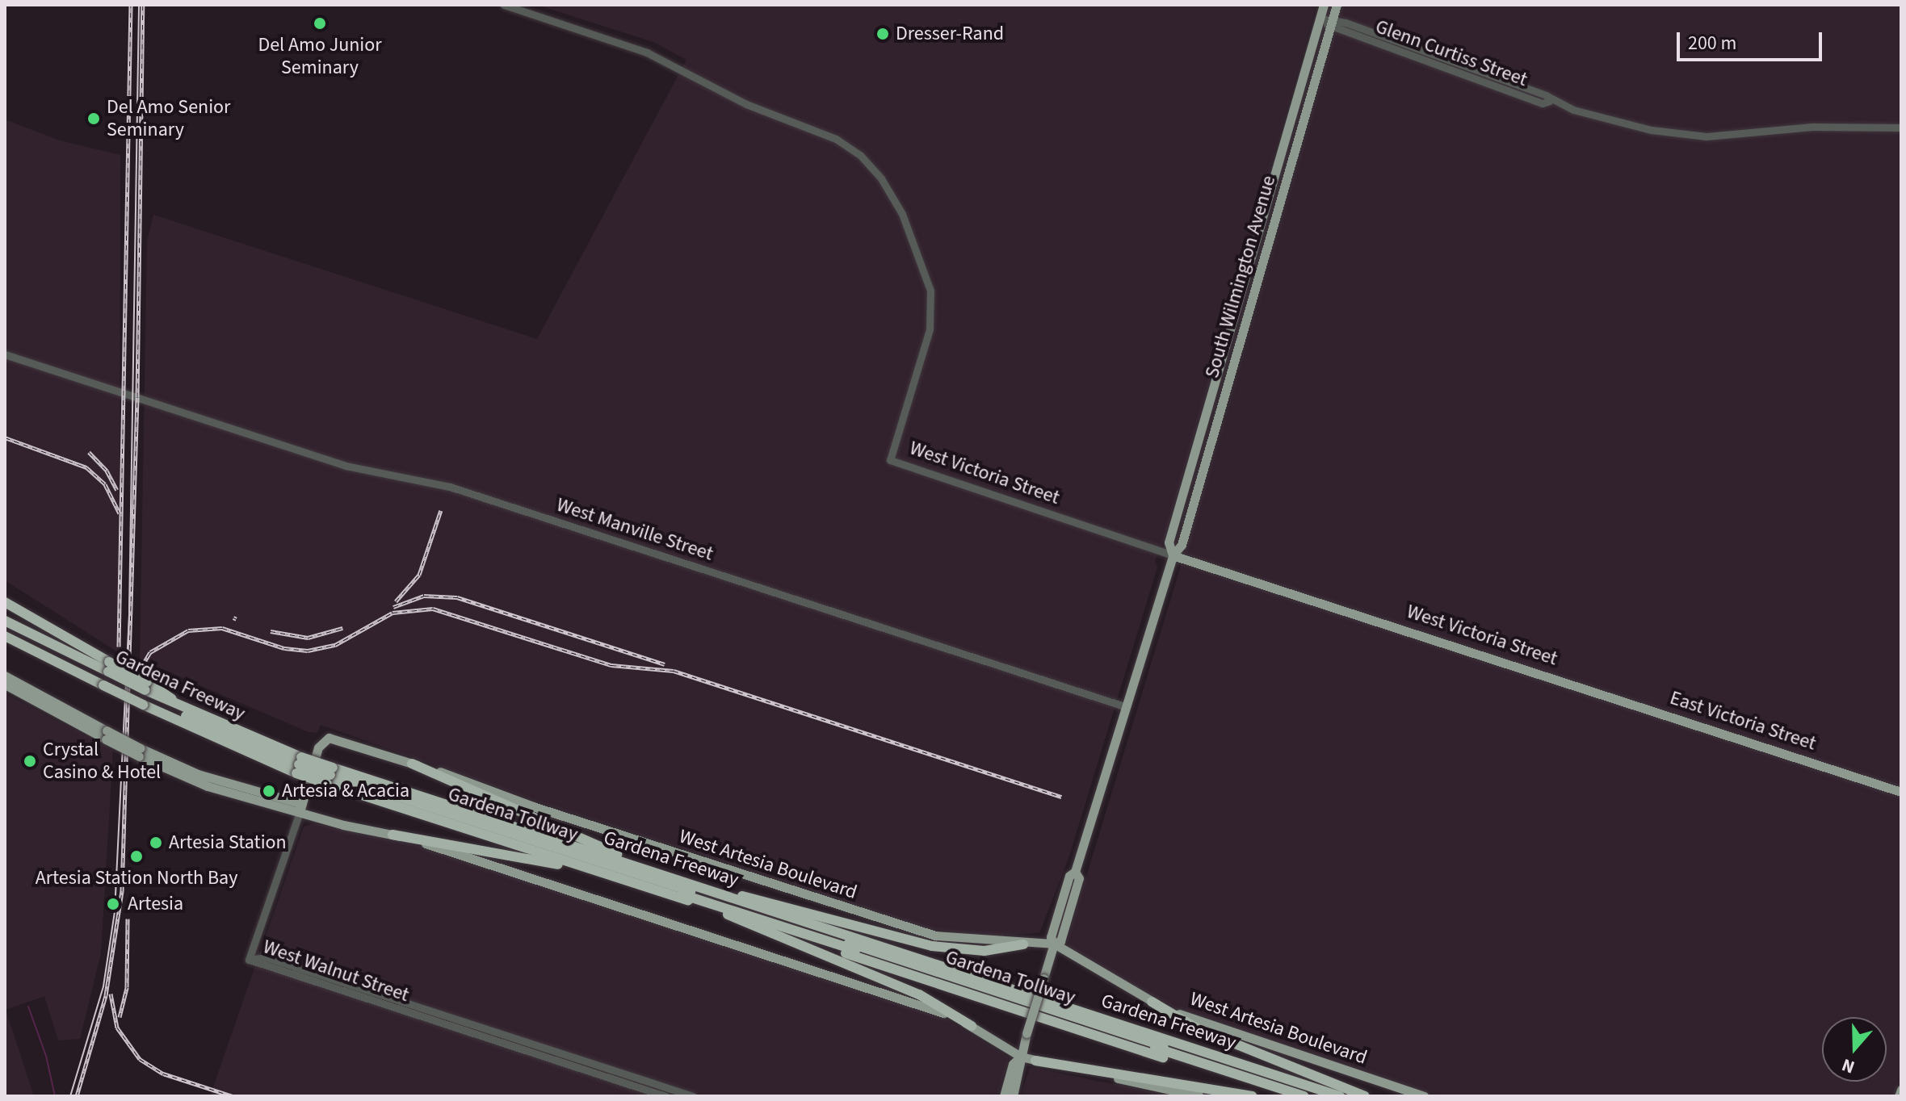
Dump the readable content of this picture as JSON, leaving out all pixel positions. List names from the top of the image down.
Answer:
{
  "streets": {
    "highway": ["Gardena Freeway", "Gardena Tollway"],
    "main road": [
      "South Wilmington Avenue",
      "West Victoria Street",
      "East Victoria Street",
      "West Artesia Boulevard"
    ],
    "street": ["Glenn Curtiss Street", "West Manville Street", "West Walnut Street"]
  },
  "crossings": [
    ["Glenn Curtiss Street", "South Wilmington Avenue"],
    ["South Wilmington Avenue", "West Victoria Street"],
    ["South Wilmington Avenue", "West Manville Street"],
    ["South Wilmington Avenue", "West Artesia Boulevard"],
    ["West Victoria Street", "East Victoria Street"],
    ["Gardena Freeway", "Gardena Tollway"]
  ],
  "places": [
    "Del Amo Junior Seminary",
    "Dresser-Rand",
    "Del Amo Senior Seminary",
    "Crystal Casino & Hotel",
    "Artesia & Acacia",
    "Artesia Station",
    "Artesia Station North Bay",
    "Artesia"
  ],
  "scale_bar": "200 m",
  "north": "bottom"
}
